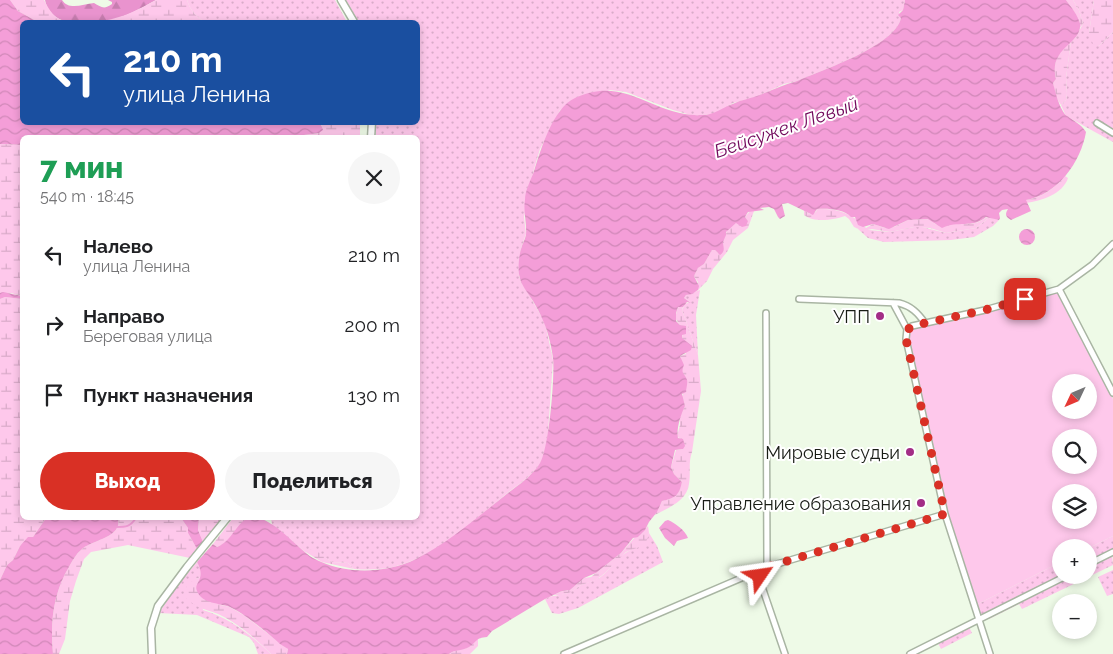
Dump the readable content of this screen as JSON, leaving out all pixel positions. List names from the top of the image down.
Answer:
{
  "water": ["Бейсужек Левый"],
  "places": ["УПП", "Мировые судьи", "Управление образования"],
  "north": "bottom left",
  "page": {
    "turn": ["210 m", "улица Ленина"],
    "heading": ["7 мин", "540 m · 18:45"],
    "list": [
      {
        "name": "Налево",
        "note": "улица Ленина",
        "value": "210 m"
      },
      {
        "name": "Направо",
        "note": "Береговая улица",
        "value": "200 m"
      },
      {
        "name": "Пункт назначения",
        "value": "130 m"
      }
    ],
    "map_buttons": ["+", "−"],
    "buttons": ["Выход", "Поделиться"]
  }
}
